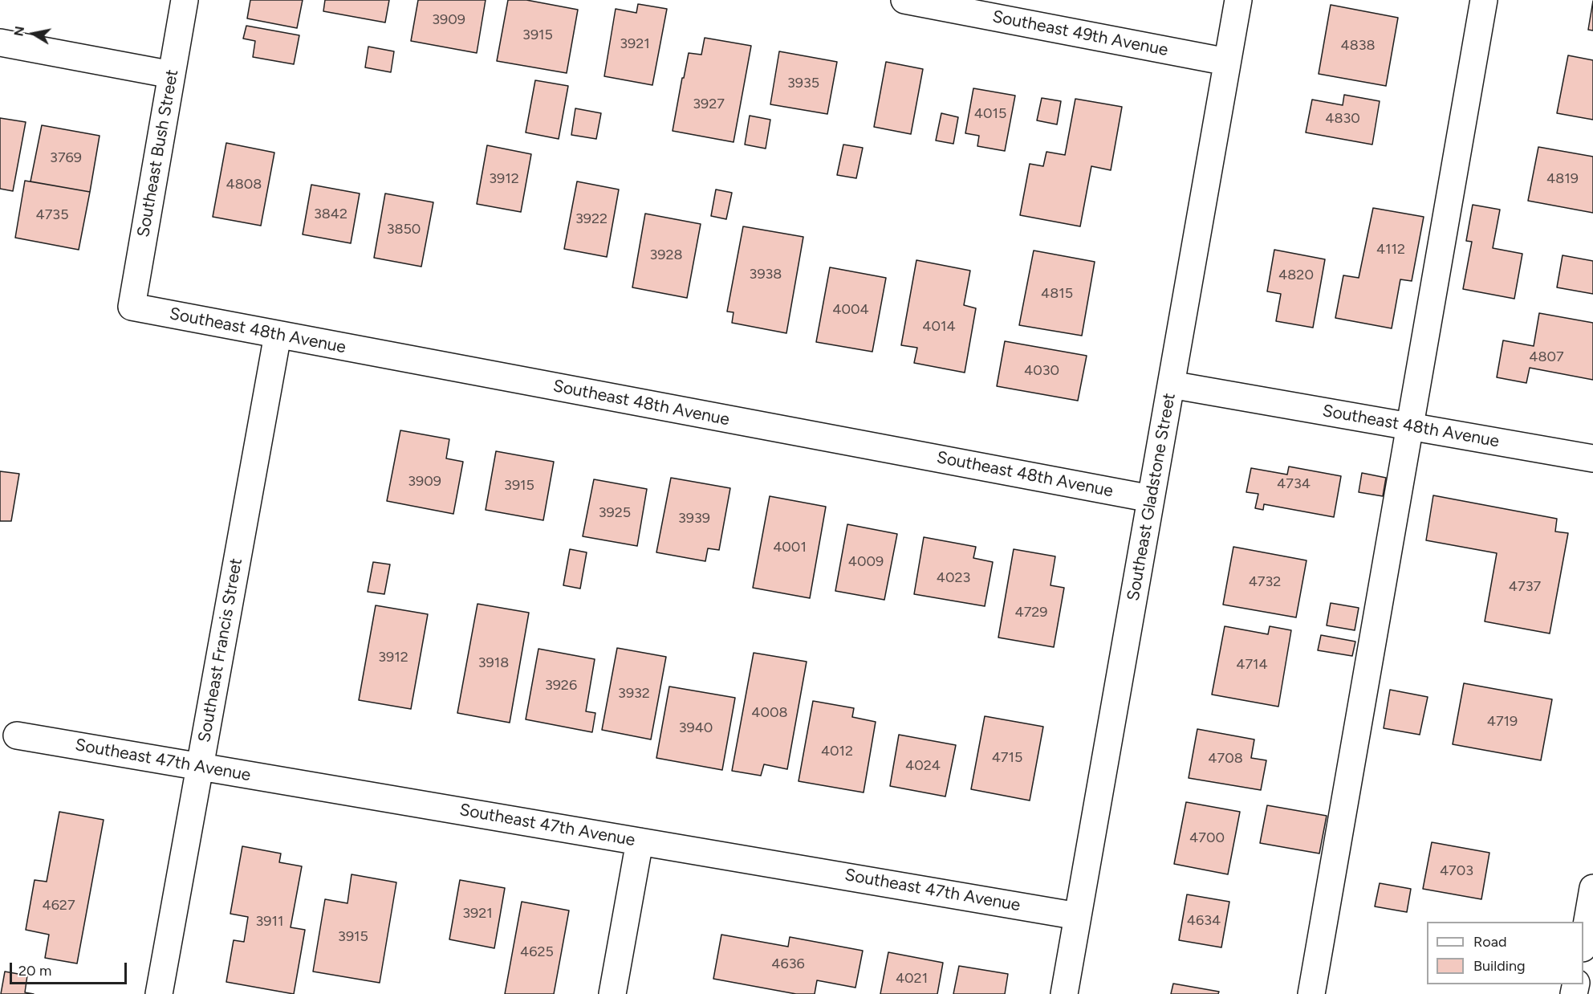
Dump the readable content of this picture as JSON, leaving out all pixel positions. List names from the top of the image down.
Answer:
{
  "streets": {
    "street": [
      "Southeast 49th Avenue",
      "Southeast Bush Street",
      "Southeast 48th Avenue",
      "Southeast Gladstone Street",
      "Southeast Francis Street",
      "Southeast 47th Avenue"
    ]
  },
  "crossings": [
    ["Southeast 49th Avenue", "Southeast Gladstone Street"],
    ["Southeast Bush Street", "Southeast 48th Avenue"],
    ["Southeast 48th Avenue", "Southeast Gladstone Street"],
    ["Southeast 48th Avenue", "Southeast Francis Street"],
    ["Southeast Gladstone Street", "Southeast 47th Avenue"],
    ["Southeast Francis Street", "Southeast 47th Avenue"]
  ],
  "house_numbers": [
    "3909",
    "3915",
    "3921",
    "4838",
    "3935",
    "3927",
    "4015",
    "4830",
    "3769",
    "3912",
    "4819",
    "4808",
    "3842",
    "4735",
    "3922",
    "3850",
    "4112",
    "3928",
    "3938",
    "4820",
    "4815",
    "4004",
    "4014",
    "4807",
    "4030",
    "3909",
    "4734",
    "3915",
    "3925",
    "3939",
    "4001",
    "4009",
    "4023",
    "4732",
    "4737",
    "4729",
    "3912",
    "3918",
    "4714",
    "3926",
    "3932",
    "4008",
    "4719",
    "3940",
    "4012",
    "4715",
    "4708",
    "4024",
    "4700",
    "4703",
    "4627",
    "3921",
    "4634",
    "3911",
    "3915",
    "4625",
    "4636",
    "4021"
  ],
  "legend": ["Road", "Building"],
  "scale_bar": "20 m",
  "north": "left"
}
